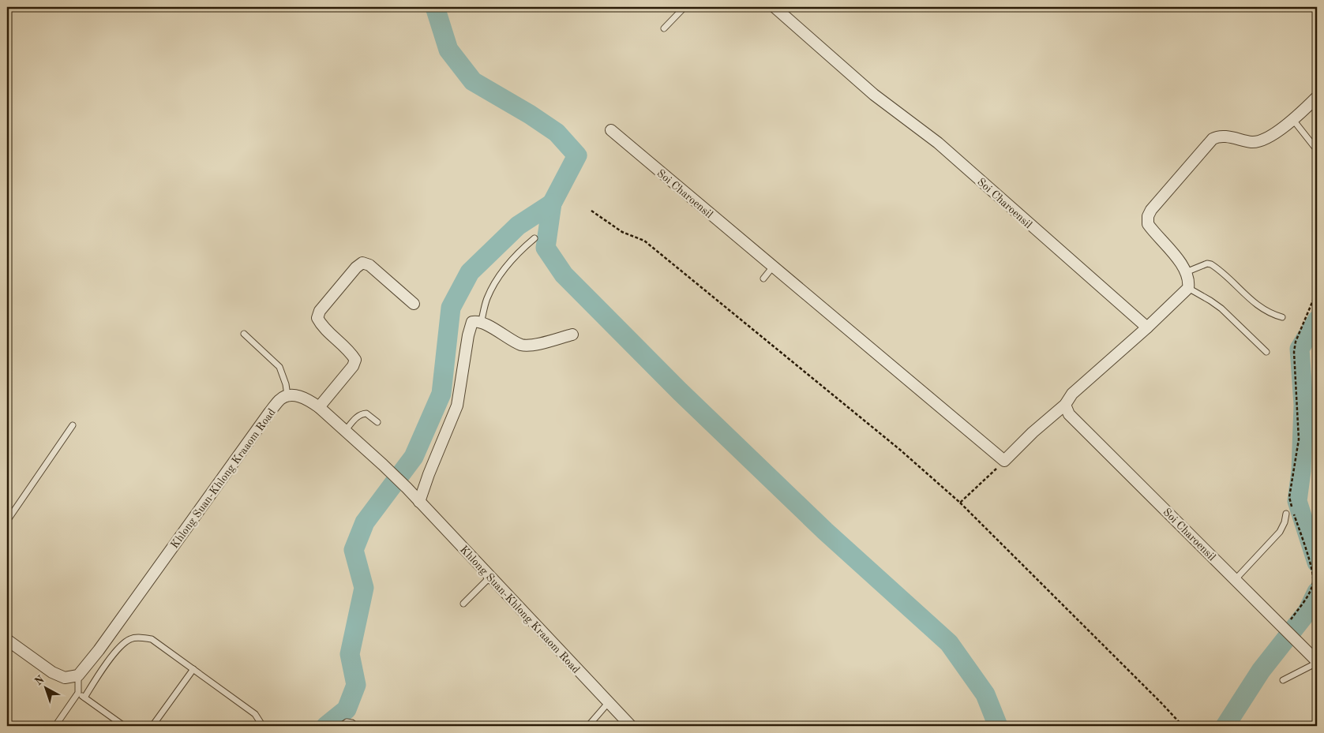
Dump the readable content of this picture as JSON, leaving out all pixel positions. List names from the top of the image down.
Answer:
{
  "streets": {
    "street": ["Soi Charoensil", "Khlong Suan-Khlong Kraaom Road"]
  },
  "north": "top left"
}
